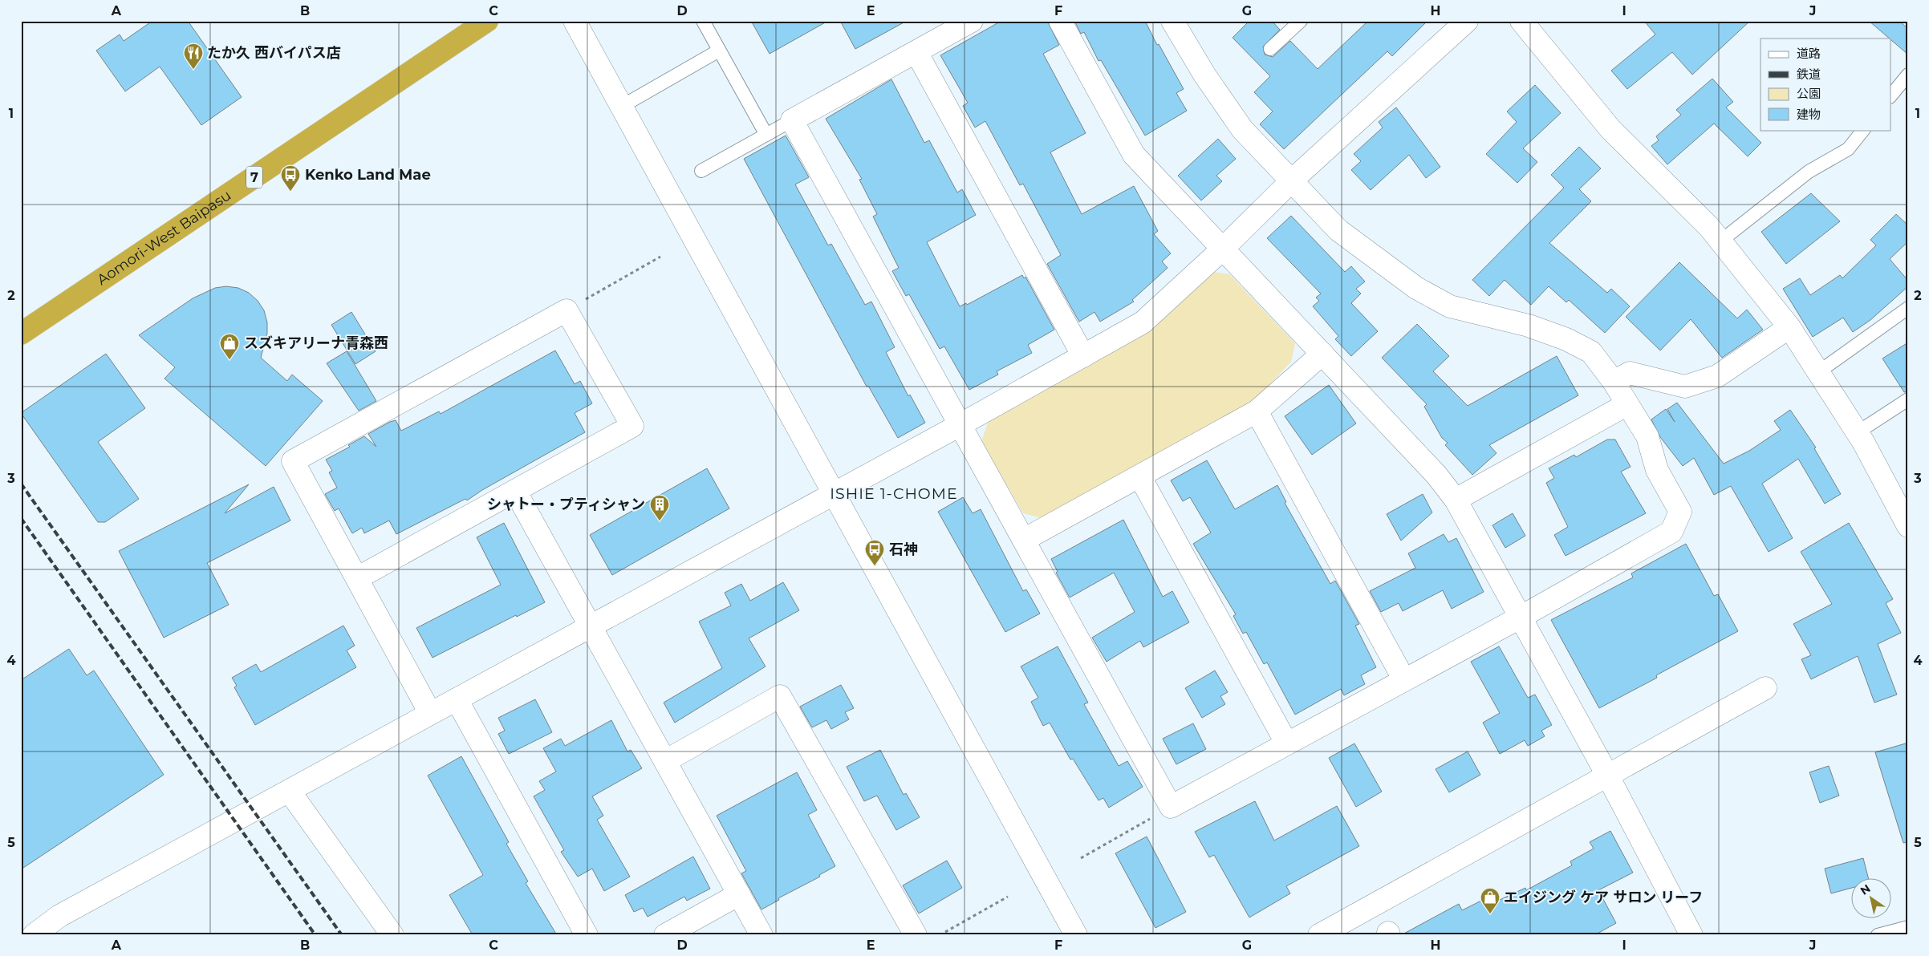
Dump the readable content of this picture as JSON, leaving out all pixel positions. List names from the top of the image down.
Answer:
{
  "streets": {
    "highway": ["7", "Aomori-West Baipasu"]
  },
  "districts": ["ISHIE 1-CHOME"],
  "places": {
    "restaurant": ["たか久 西バイパス店"],
    "bus stop": ["Kenko Land Mae", "石神"],
    "shop": ["スズキアリーナ青森西", "エイジング ケア サロン リーフ"],
    "building": ["シャトー・プティシャン"]
  },
  "legend": [
    "道路",
    "鉄道",
    "公園",
    "建物"
  ],
  "north": "top left",
  "grid": {
    "columns": [
      "A",
      "B",
      "C",
      "D",
      "E",
      "F",
      "G",
      "H",
      "I",
      "J"
    ],
    "rows": [
      "1",
      "2",
      "3",
      "4",
      "5"
    ]
  }
}
